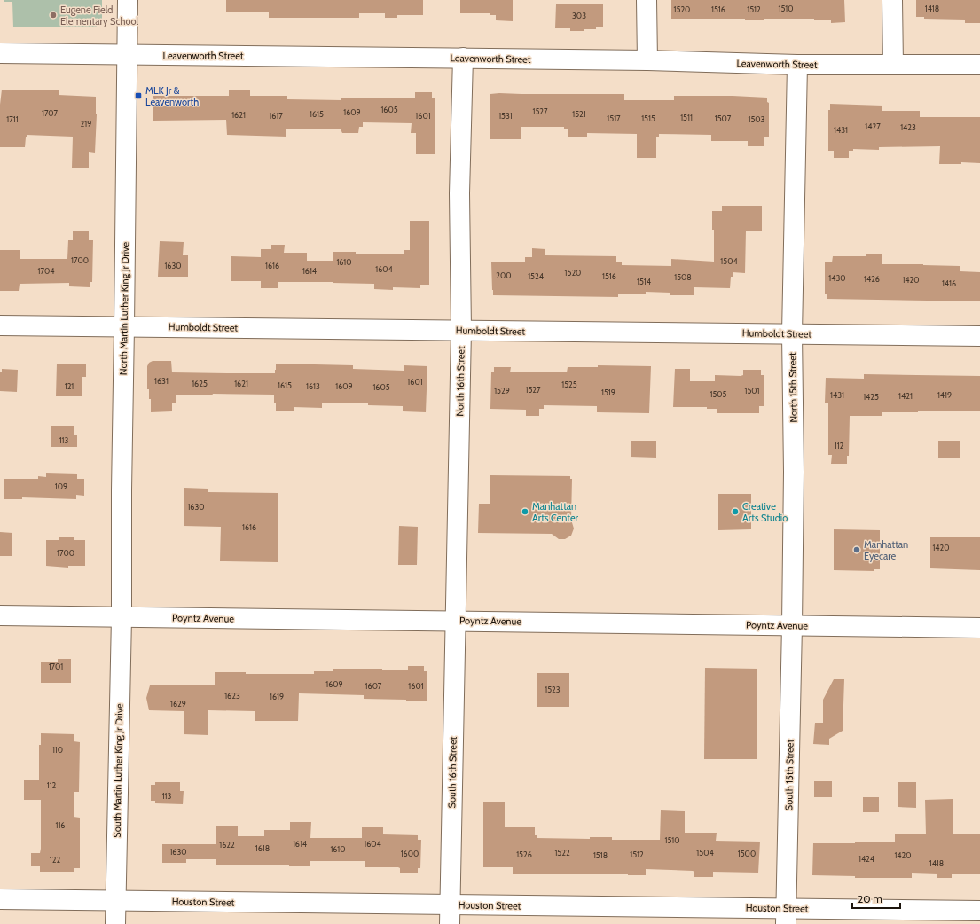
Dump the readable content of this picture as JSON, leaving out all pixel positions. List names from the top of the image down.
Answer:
{
  "streets": {
    "street": [
      "Leavenworth Street",
      "North Martin Luther King Jr Drive",
      "Humboldt Street",
      "North 16th Street",
      "North 15th Street",
      "Poyntz Avenue",
      "South Martin Luther King Jr Drive",
      "South 16th Street",
      "South 15th Street",
      "Houston Street"
    ]
  },
  "crossings": [
    ["Leavenworth Street", "North Martin Luther King Jr Drive"],
    ["Leavenworth Street", "North 16th Street"],
    ["Leavenworth Street", "North 15th Street"],
    ["North Martin Luther King Jr Drive", "Humboldt Street"],
    ["North Martin Luther King Jr Drive", "Poyntz Avenue"],
    ["North Martin Luther King Jr Drive", "South Martin Luther King Jr Drive"],
    ["Humboldt Street", "North 16th Street"],
    ["Humboldt Street", "North 15th Street"],
    ["North 16th Street", "Poyntz Avenue"],
    ["North 16th Street", "South 16th Street"],
    ["North 15th Street", "Poyntz Avenue"],
    ["North 15th Street", "South 15th Street"],
    ["Poyntz Avenue", "South Martin Luther King Jr Drive"],
    ["Poyntz Avenue", "South 16th Street"],
    ["Poyntz Avenue", "South 15th Street"],
    ["South Martin Luther King Jr Drive", "Houston Street"],
    ["South 16th Street", "Houston Street"],
    ["South 15th Street", "Houston Street"]
  ],
  "places": {
    "other": [
      "Eugene Field Elementary School",
      "Manhattan Arts Center",
      "Creative Arts Studio",
      "Manhattan Eyecare"
    ],
    "transit": ["MLK Jr & Leavenworth"]
  },
  "house_numbers": [
    "1510",
    "1418",
    "1520",
    "1516",
    "1512",
    "303",
    "1605",
    "1527",
    "1609",
    "1707",
    "1615",
    "1521",
    "1621",
    "1617",
    "1601",
    "1531",
    "1511",
    "1517",
    "1515",
    "1507",
    "1711",
    "1503",
    "219",
    "1427",
    "1423",
    "1431",
    "1700",
    "1504",
    "1610",
    "1630",
    "1616",
    "1604",
    "1704",
    "1614",
    "1520",
    "200",
    "1524",
    "1516",
    "1508",
    "1430",
    "1426",
    "1420",
    "1514",
    "1416",
    "1631",
    "1601",
    "1625",
    "1621",
    "1525",
    "1615",
    "121",
    "1613",
    "1609",
    "1605",
    "1527",
    "1529",
    "1501",
    "1519",
    "1505",
    "1431",
    "1419",
    "1421",
    "1425",
    "113",
    "112",
    "109",
    "1630",
    "1616",
    "1420",
    "1700",
    "1701",
    "1609",
    "1607",
    "1601",
    "1523",
    "1623",
    "1619",
    "1629",
    "110",
    "112",
    "113",
    "116",
    "1510",
    "1614",
    "1604",
    "1622",
    "1618",
    "1610",
    "1630",
    "1522",
    "1504",
    "1600",
    "1500",
    "1526",
    "1512",
    "1518",
    "1420",
    "1424",
    "122",
    "1418"
  ],
  "scale_bar": "20 m"
}
